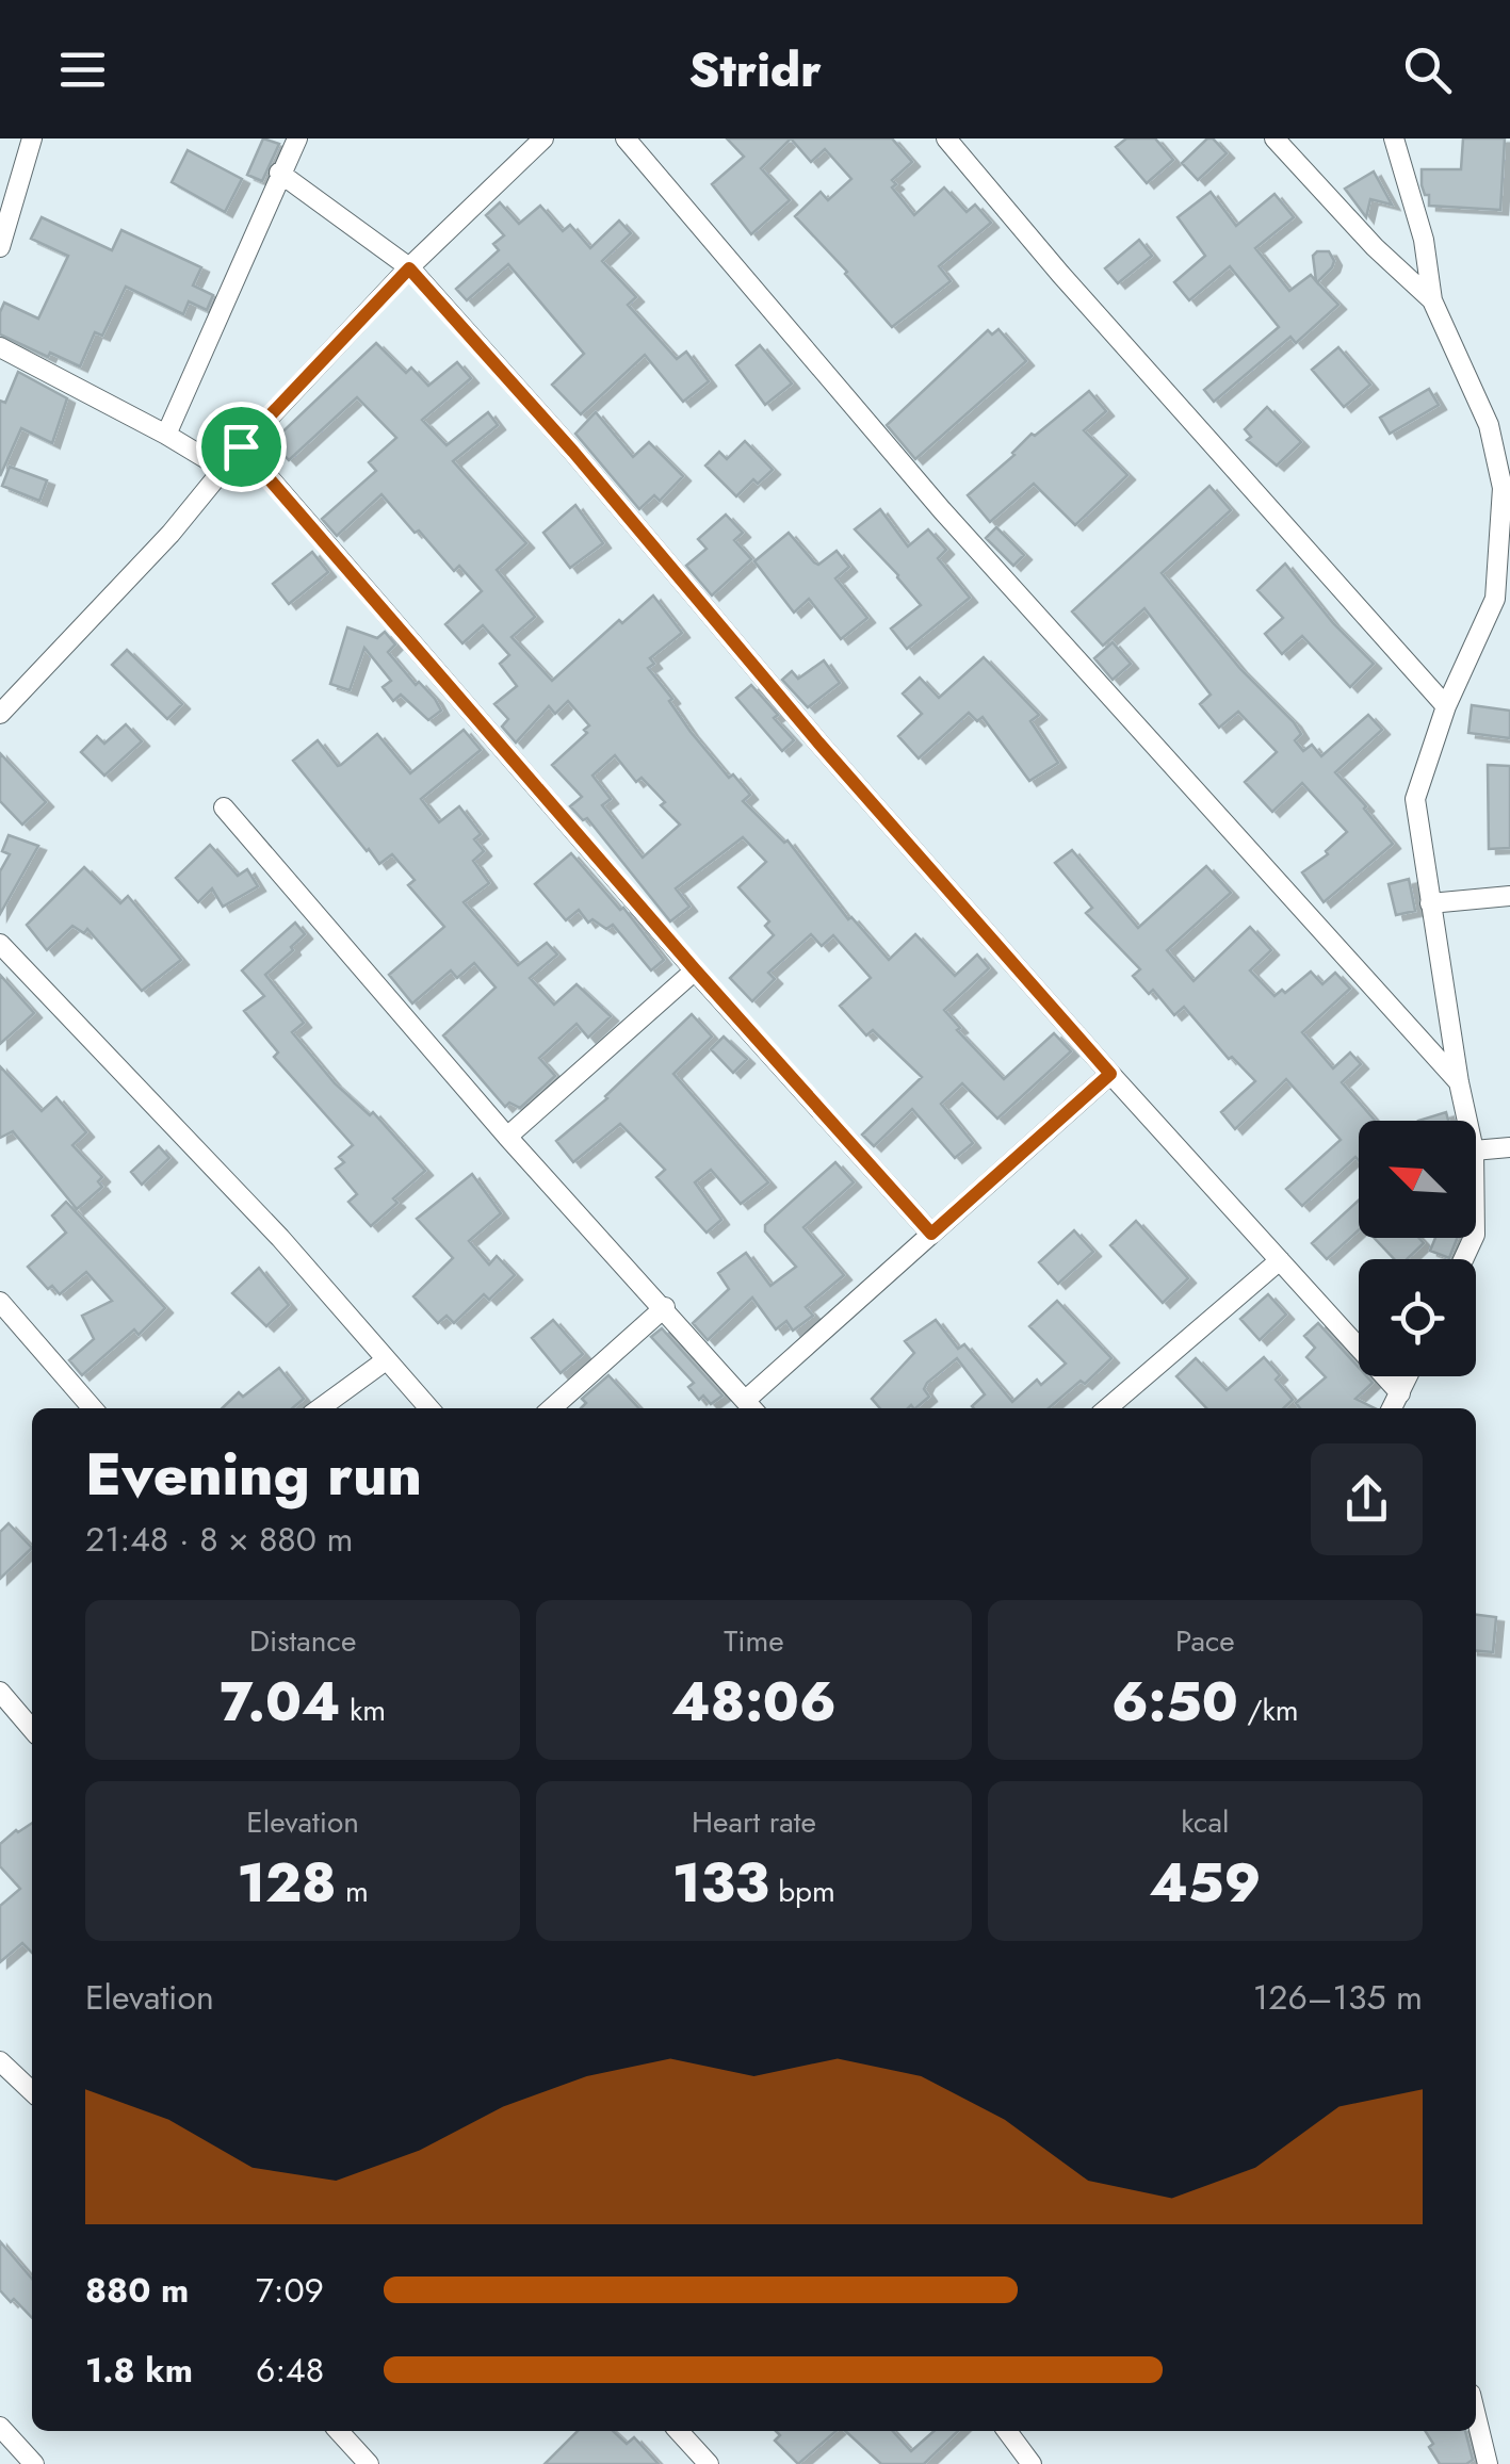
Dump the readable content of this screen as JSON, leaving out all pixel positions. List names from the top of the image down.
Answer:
{
  "north": "top left",
  "page": {
    "header": "Stridr",
    "heading": ["Evening run", "21:48 · 8 × 880 m"],
    "stats": [
      ["Distance", "7.04 km"],
      ["Time", "48:06"],
      ["Pace", "6:50 /km"],
      ["Elevation", "128 m"],
      ["Heart rate", "133 bpm"],
      ["kcal", "459"]
    ],
    "chart": ["Elevation", "126–135 m"],
    "list": [
      {
        "name": "880 m",
        "note": "7:09"
      },
      {
        "name": "1.8 km",
        "note": "6:48"
      }
    ]
  }
}
